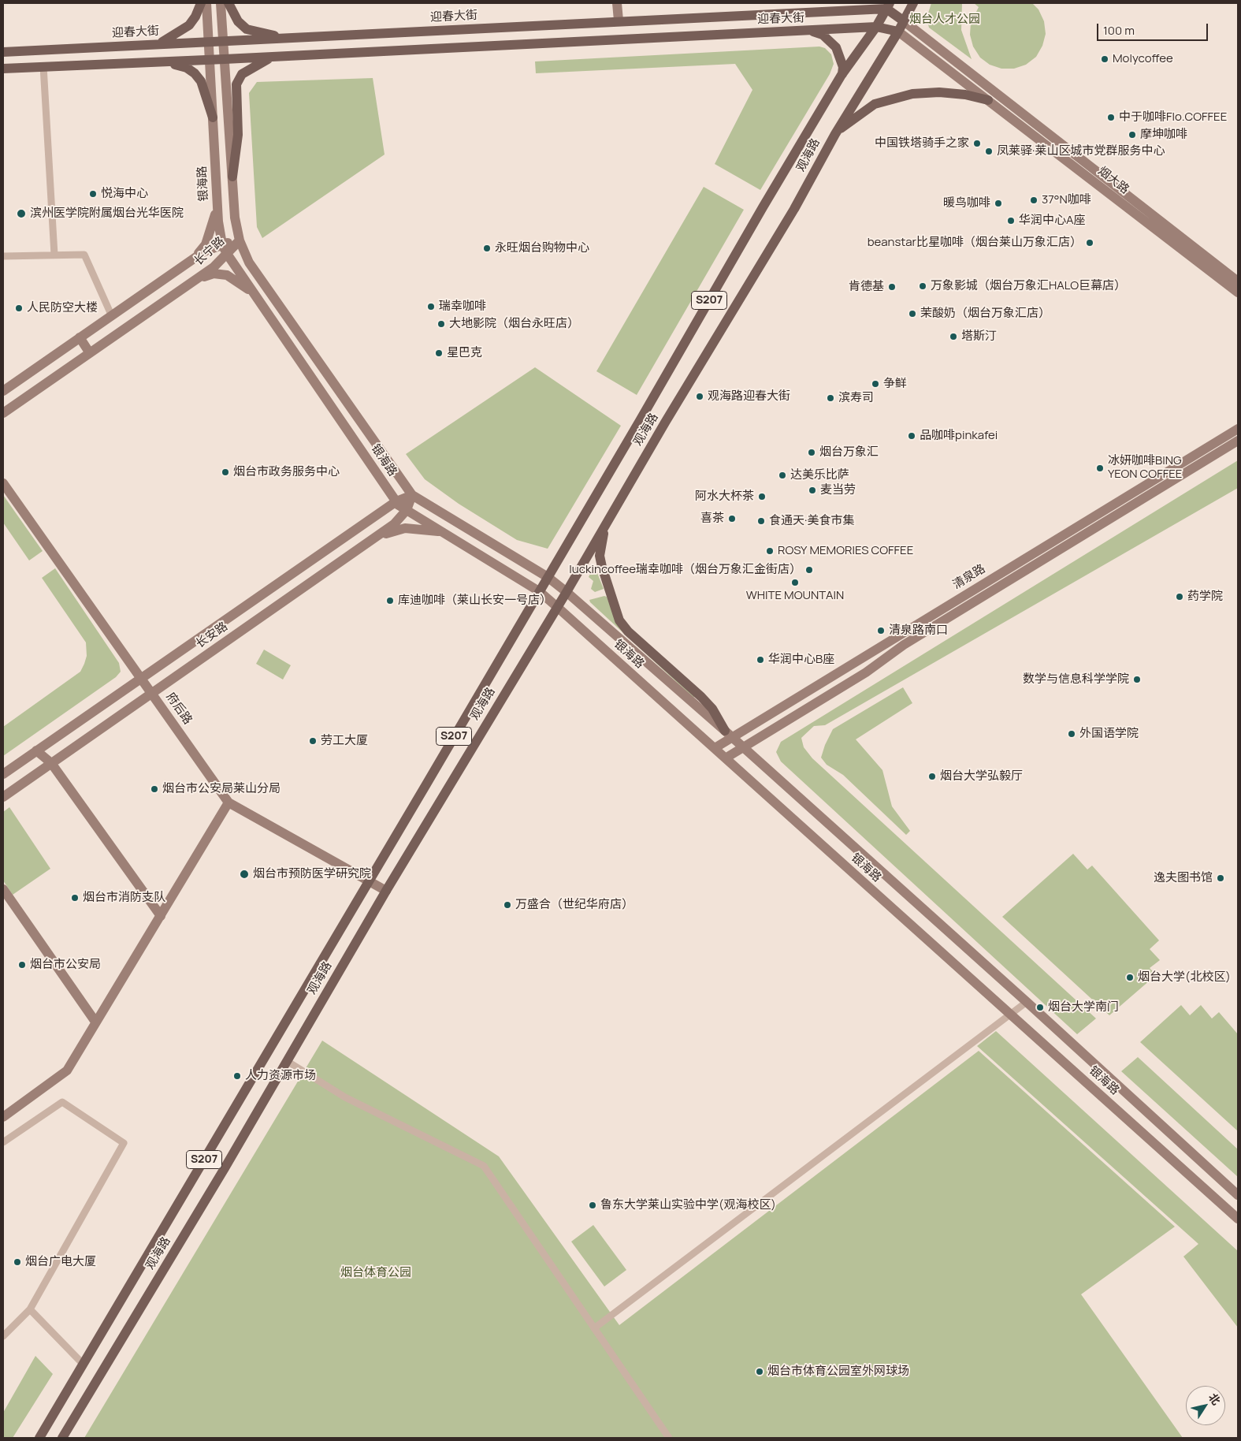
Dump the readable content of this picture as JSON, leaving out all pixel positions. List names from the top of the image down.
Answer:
{
  "streets": {
    "main road": [
      "迎春大街",
      "观海路",
      "烟大路",
      "银海路",
      "长宁路",
      "S207",
      "清泉路",
      "长安路",
      "府后路"
    ]
  },
  "crossings": [
    ["迎春大街", "观海路"],
    ["迎春大街", "烟大路"],
    ["迎春大街", "银海路"],
    ["观海路", "烟大路"],
    ["观海路", "银海路"],
    ["观海路", "府后路"],
    ["银海路", "长宁路"],
    ["银海路", "清泉路"],
    ["银海路", "长安路"],
    ["长安路", "府后路"]
  ],
  "parks": ["烟台人才公园", "烟台体育公园"],
  "places": [
    "Molycoffee",
    "中于咖啡Flo.COFFEE",
    "摩坤咖啡",
    "中国铁塔骑手之家",
    "凤莱驿·莱山区城市党群服务中心",
    "悦海中心",
    "37°N咖啡",
    "暖鸟咖啡",
    "滨州医学院附属烟台光华医院",
    "华润中心A座",
    "beanstar比星咖啡（烟台莱山万象汇店）",
    "永旺烟台购物中心",
    "万象影城（烟台万象汇HALO巨幕店）",
    "肯德基",
    "瑞幸咖啡",
    "人民防空大楼",
    "茉酸奶（烟台万象汇店）",
    "大地影院（烟台永旺店）",
    "塔斯汀",
    "星巴克",
    "争鲜",
    "观海路迎春大街",
    "滨寿司",
    "品咖啡pinkafei",
    "烟台万象汇",
    "冰妍咖啡BING YEON COFFEE",
    "烟台市政务服务中心",
    "达美乐比萨",
    "麦当劳",
    "阿水大杯茶",
    "喜茶",
    "食通天·美食市集",
    "ROSY MEMORIES COFFEE",
    "luckincoffee瑞幸咖啡（烟台万象汇金街店）",
    "WHITE MOUNTAIN",
    "药学院",
    "库迪咖啡（莱山长安一号店）",
    "清泉路南口",
    "华润中心B座",
    "数学与信息科学学院",
    "外国语学院",
    "劳工大厦",
    "烟台大学弘毅厅",
    "烟台市公安局莱山分局",
    "烟台市预防医学研究院",
    "逸夫图书馆",
    "烟台市消防支队",
    "万盛合（世纪华府店）",
    "烟台市公安局",
    "烟台大学(北校区)",
    "烟台大学南门",
    "人力资源市场",
    "鲁东大学莱山实验中学(观海校区)",
    "烟台广电大厦",
    "烟台市体育公园室外网球场"
  ],
  "scale_bar": "100 m",
  "north": "top right"
}
